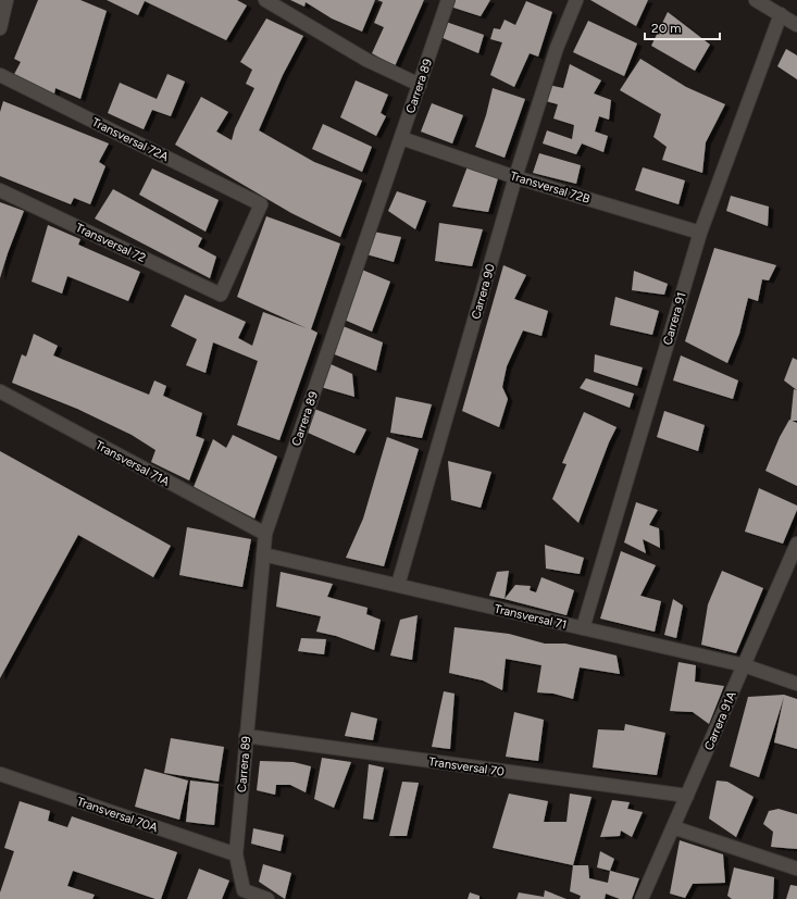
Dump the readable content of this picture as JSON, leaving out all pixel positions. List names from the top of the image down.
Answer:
{
  "streets": {
    "street": [
      "Carrera 89",
      "Transversal 72A",
      "Transversal 72B",
      "Transversal 72",
      "Carrera 90",
      "Carrera 91",
      "Transversal 71A",
      "Transversal 71",
      "Carrera 91A",
      "Transversal 70",
      "Transversal 70A"
    ]
  },
  "crossings": [
    ["Carrera 89", "Transversal 72B"],
    ["Carrera 89", "Transversal 71A"],
    ["Carrera 89", "Transversal 71"],
    ["Carrera 89", "Transversal 70"],
    ["Carrera 89", "Transversal 70A"],
    ["Transversal 72A", "Transversal 72"],
    ["Transversal 72B", "Carrera 90"],
    ["Transversal 72B", "Carrera 91"],
    ["Carrera 90", "Transversal 71"],
    ["Carrera 91", "Transversal 71"],
    ["Transversal 71", "Carrera 91A"],
    ["Carrera 91A", "Transversal 70"]
  ],
  "scale_bar": "20 m"
}
